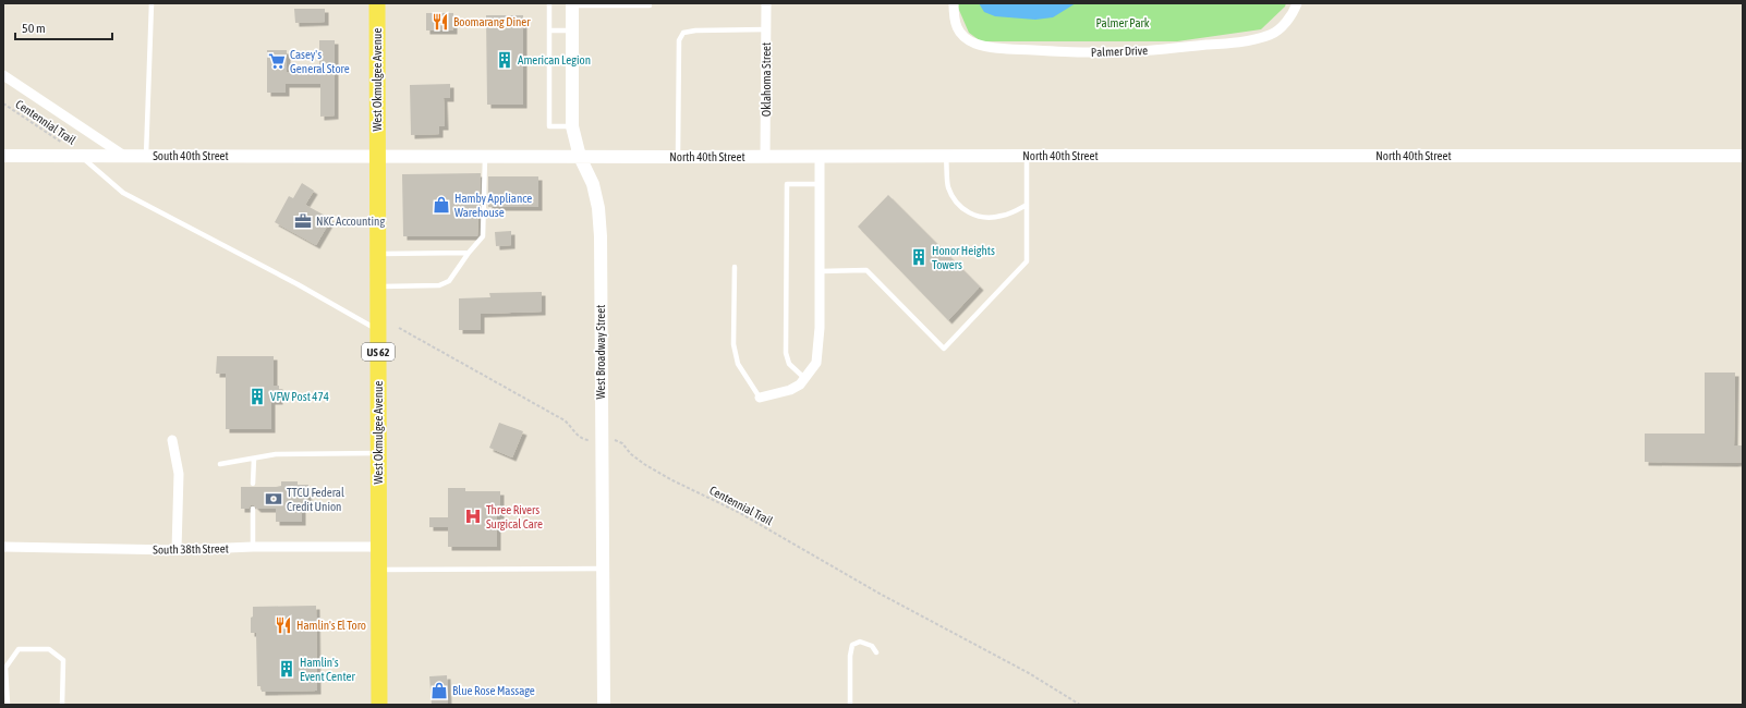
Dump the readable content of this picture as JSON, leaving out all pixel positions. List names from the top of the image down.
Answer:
{
  "streets": {
    "main road": ["West Okmulgee Avenue", "US 62"],
    "street": [
      "Palmer Drive",
      "Oklahoma Street",
      "South 40th Street",
      "North 40th Street",
      "West Broadway Street",
      "South 38th Street"
    ],
    "path": ["Centennial Trail"]
  },
  "crossings": [
    ["West Okmulgee Avenue", "South 40th Street"],
    ["West Okmulgee Avenue", "North 40th Street"],
    ["West Okmulgee Avenue", "South 38th Street"],
    ["Oklahoma Street", "North 40th Street"],
    ["Centennial Trail", "South 40th Street"],
    ["Centennial Trail", "West Broadway Street"],
    ["South 40th Street", "North 40th Street"],
    ["North 40th Street", "West Broadway Street"]
  ],
  "parks": ["Palmer Park"],
  "places": {
    "restaurant": ["Boomarang Diner", "Hamlin's El Toro"],
    "building": [
      "American Legion",
      "Honor Heights Towers",
      "VFW Post 474",
      "Hamlin's Event Center"
    ],
    "supermarket": ["Casey's General Store"],
    "shop": ["Hamby Appliance Warehouse", "Blue Rose Massage"],
    "office": ["NKC Accounting"],
    "bank": ["TTCU Federal Credit Union"],
    "hospital": ["Three Rivers Surgical Care"]
  },
  "scale_bar": "50 m"
}
